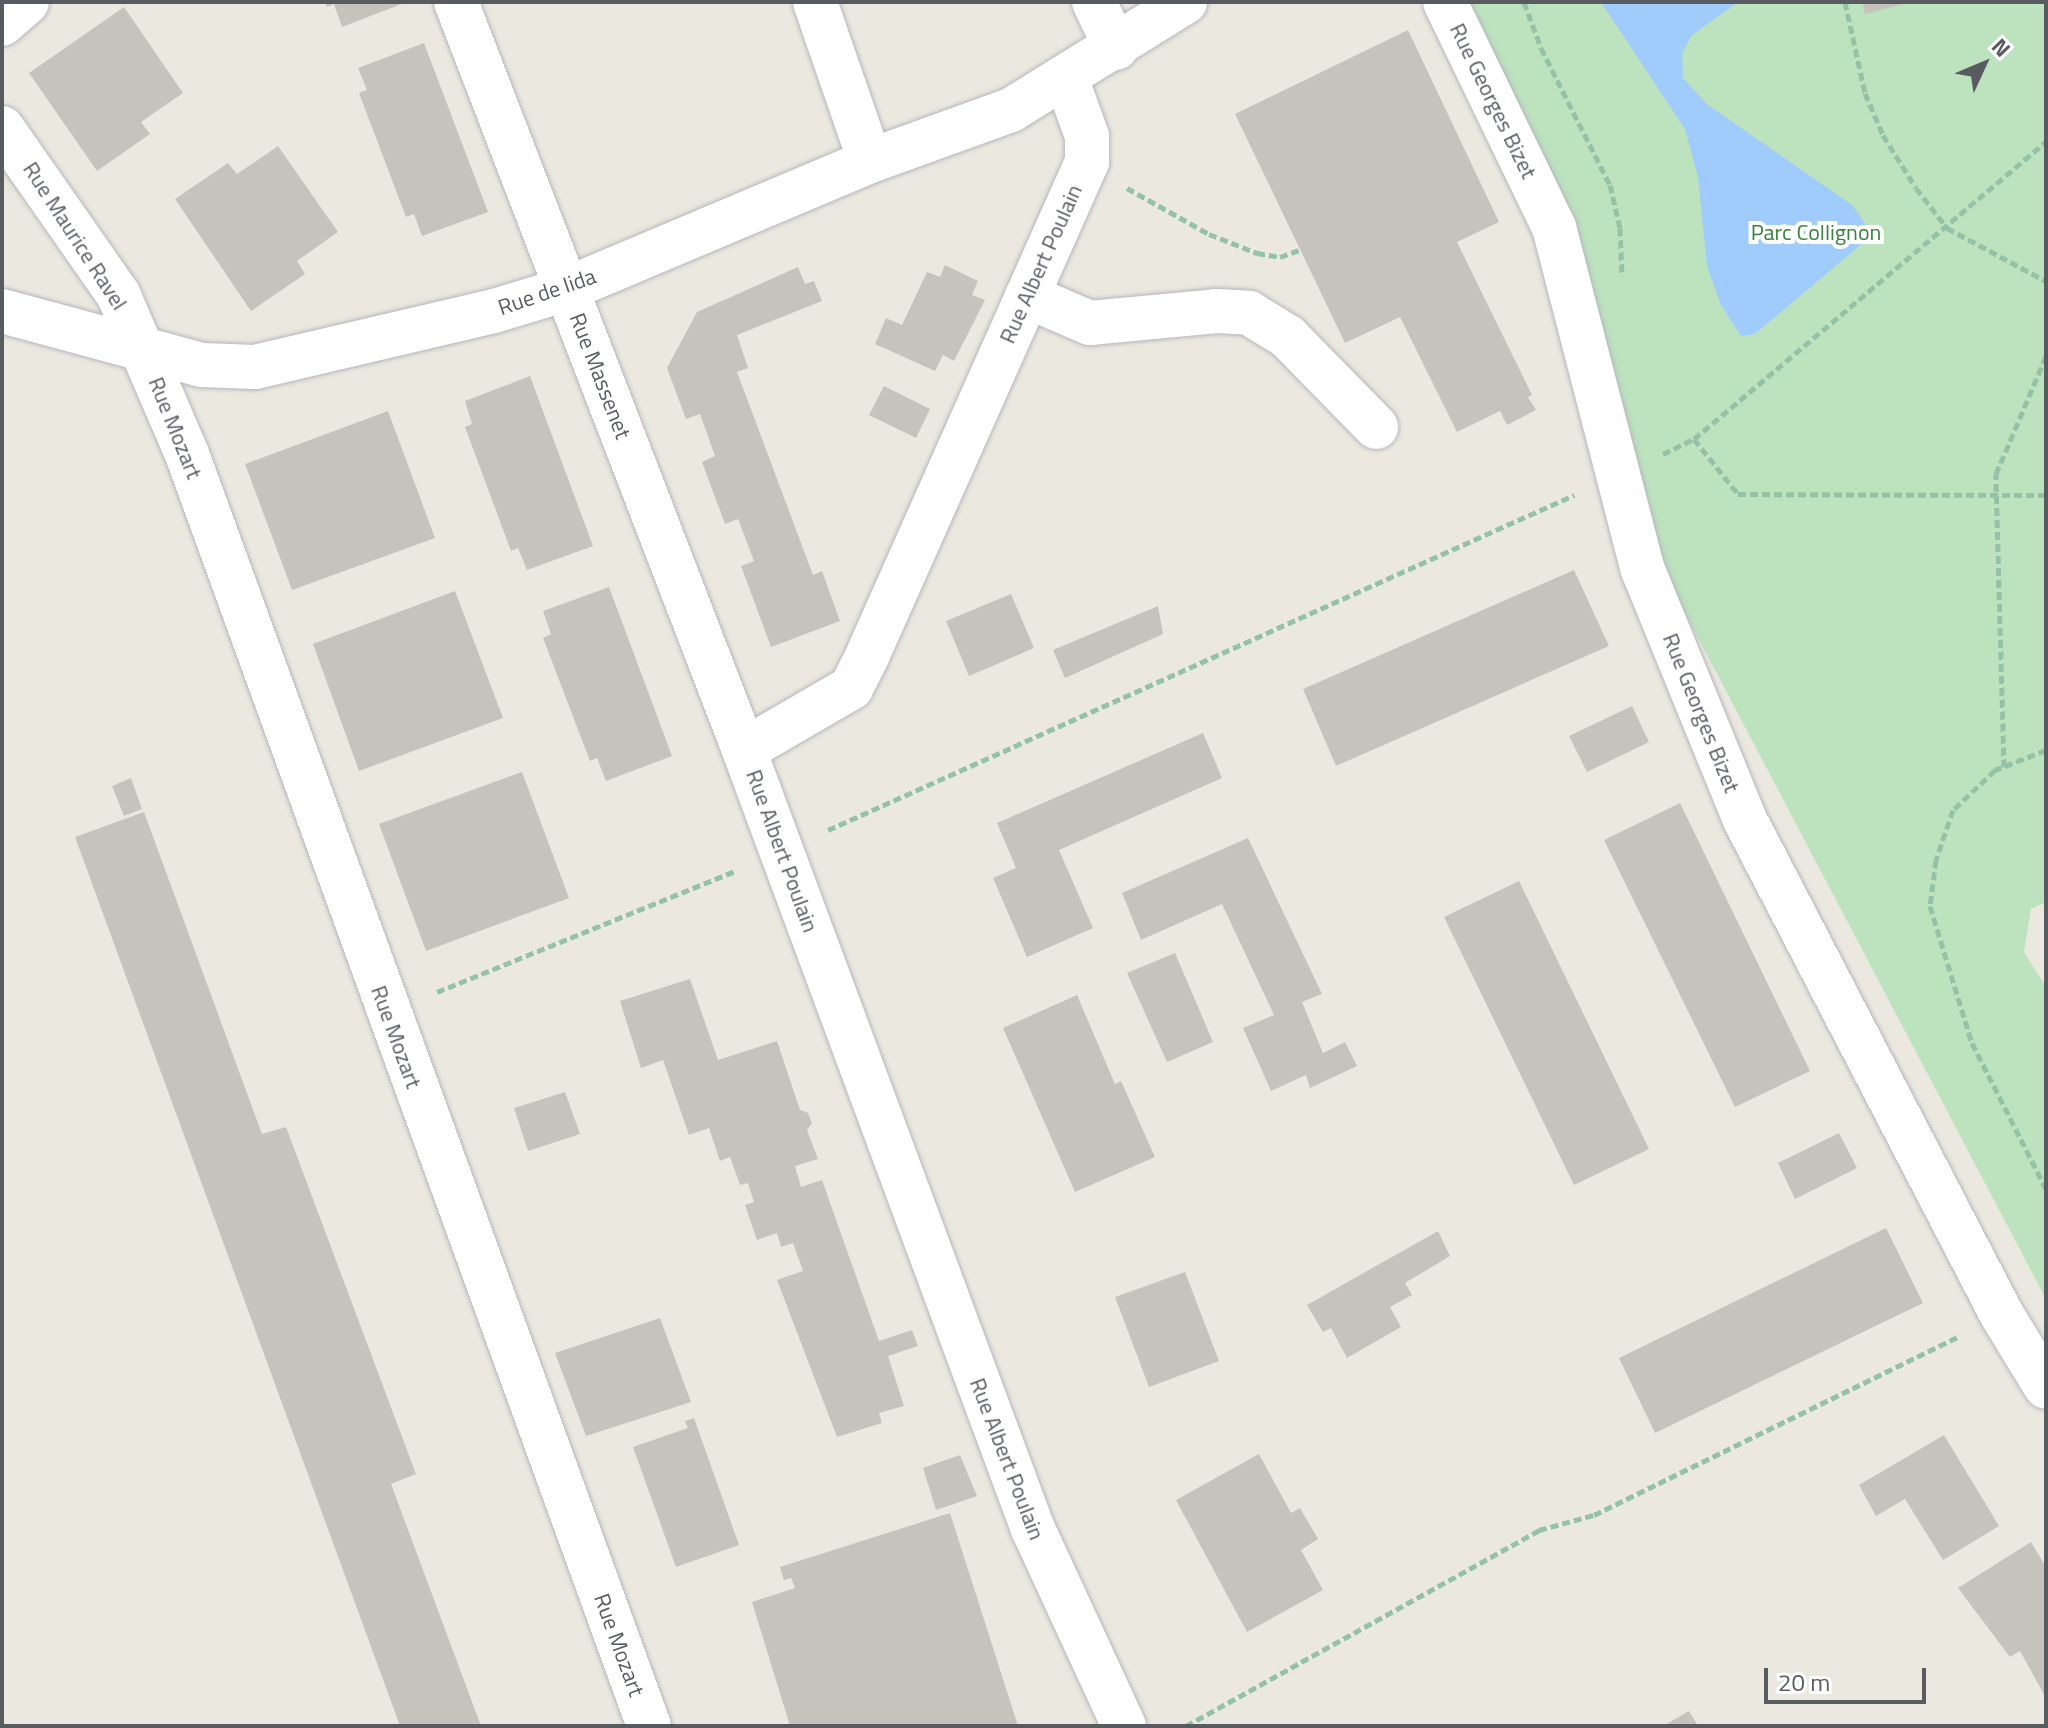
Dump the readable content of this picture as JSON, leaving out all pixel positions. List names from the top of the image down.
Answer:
{
  "streets": {
    "street": [
      "Rue Georges Bizet",
      "Rue Maurice Ravel",
      "Rue Albert Poulain",
      "Rue de Iida",
      "Rue Massenet",
      "Rue Mozart"
    ]
  },
  "crossings": [
    ["Rue Maurice Ravel", "Rue de Iida"],
    ["Rue Maurice Ravel", "Rue Mozart"],
    ["Rue Albert Poulain", "Rue de Iida"],
    ["Rue Albert Poulain", "Rue Massenet"],
    ["Rue de Iida", "Rue Massenet"],
    ["Rue de Iida", "Rue Mozart"]
  ],
  "parks": ["Parc Collignon"],
  "scale_bar": "20 m",
  "north": "top right"
}
